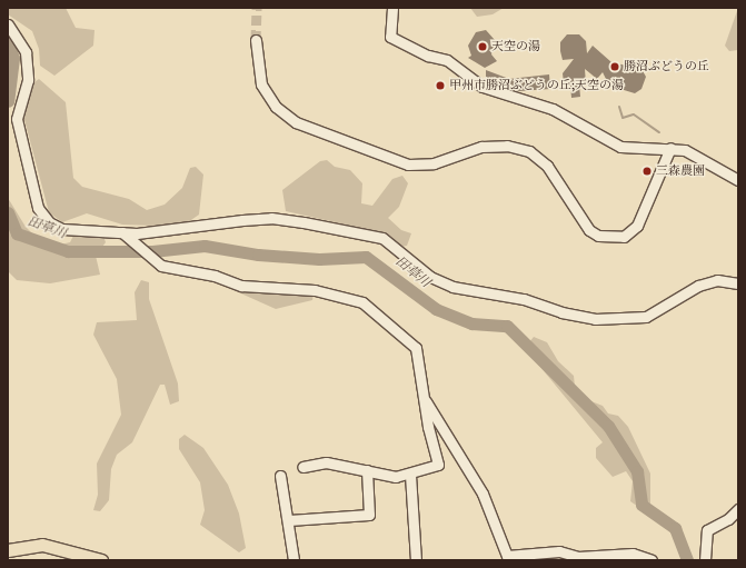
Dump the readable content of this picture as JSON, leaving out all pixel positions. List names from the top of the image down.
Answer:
{
  "water": ["田草川"],
  "places": [
    "天空の湯",
    "勝沼ぶどうの丘",
    "甲州市勝沼ぶどうの丘;天空の湯",
    "三森農園"
  ]
}
